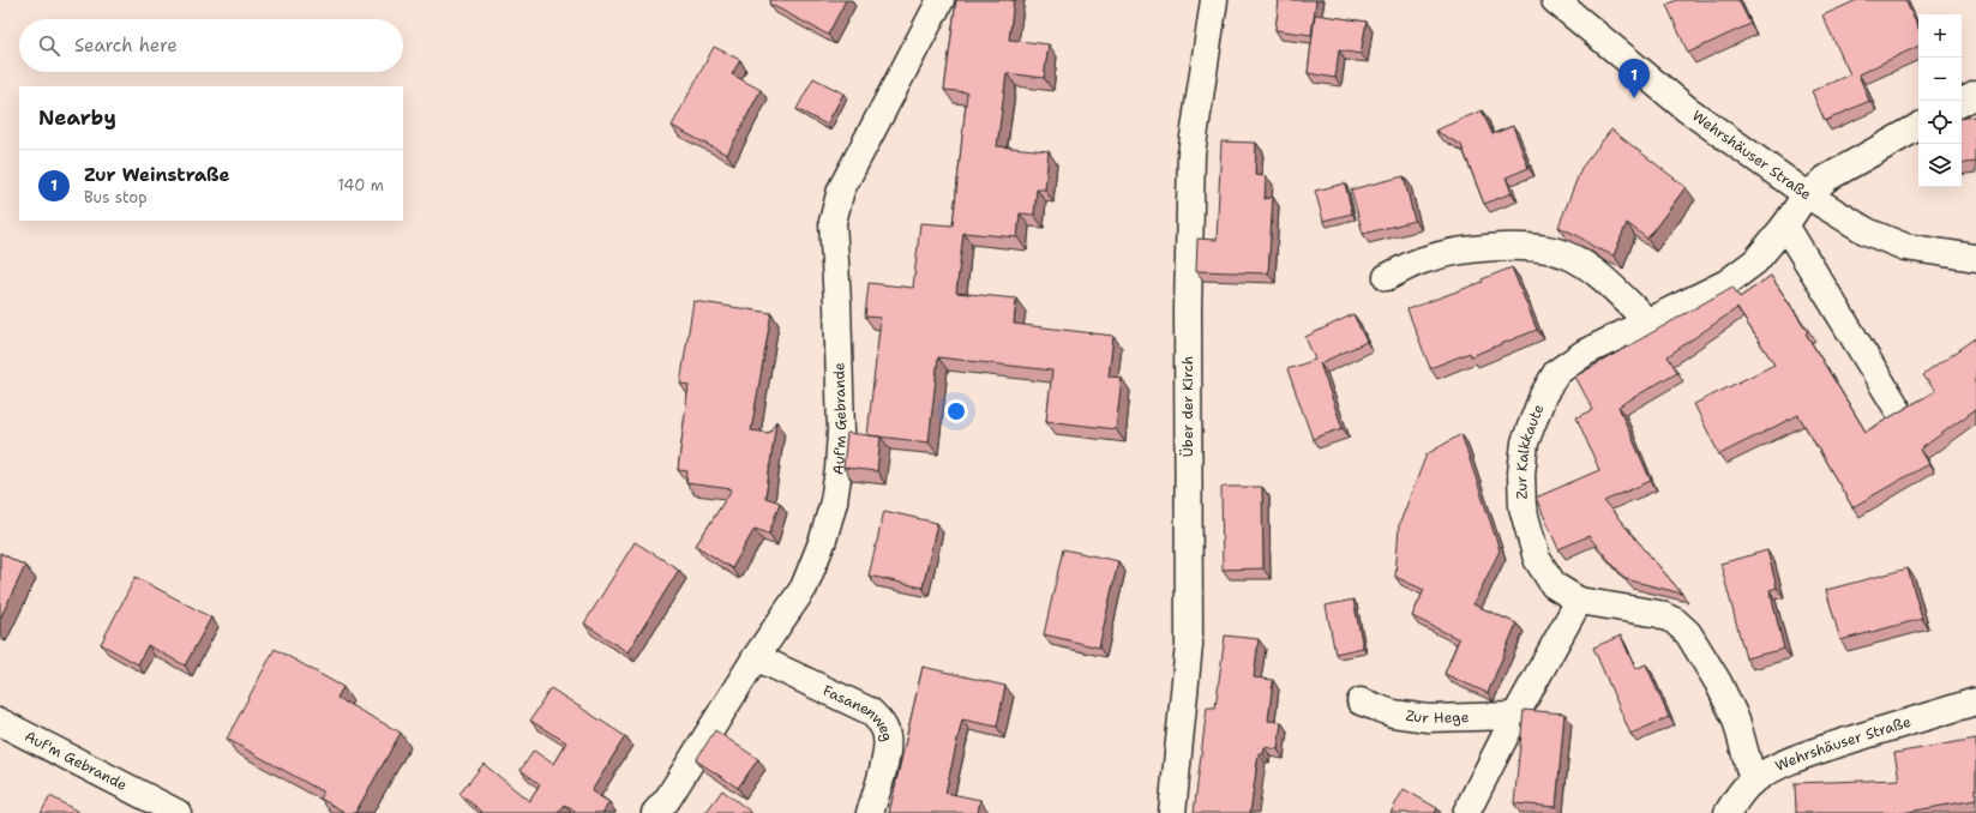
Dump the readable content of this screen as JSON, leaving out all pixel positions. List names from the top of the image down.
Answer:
{
  "streets": {
    "street": [
      "Wehrshäuser Straße",
      "Über der Kirch",
      "Auf'm Gebrande",
      "Zur Kalkkaute",
      "Fasanenweg",
      "Zur Hege"
    ]
  },
  "crossings": [
    ["Wehrshäuser Straße", "Zur Kalkkaute"],
    ["Auf'm Gebrande", "Fasanenweg"]
  ],
  "page": {
    "map_buttons": ["+", "−"],
    "search": "Search here",
    "pins": "1",
    "heading": "Nearby",
    "list": [
      {
        "mark": "1",
        "name": "Zur Weinstraße",
        "note": "Bus stop",
        "value": "140 m"
      }
    ]
  }
}
